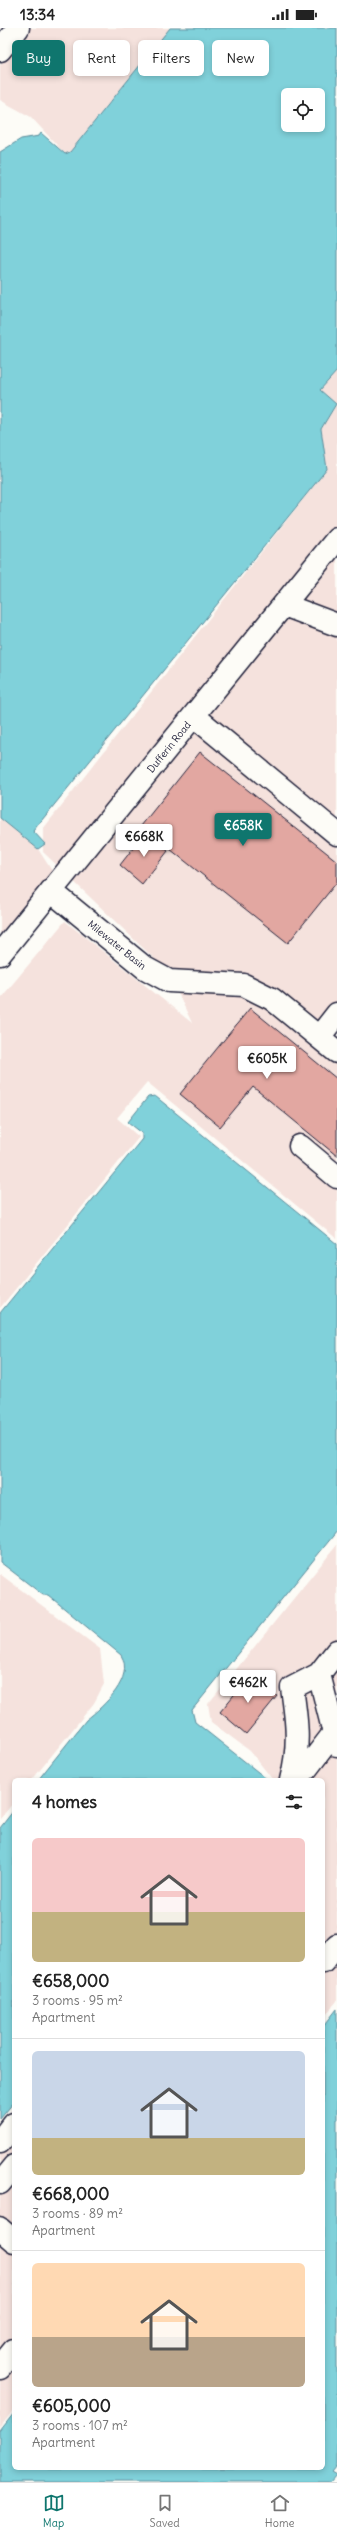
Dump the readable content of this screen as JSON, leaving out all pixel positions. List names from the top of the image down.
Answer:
{
  "streets": {
    "street": ["Dufferin Road", "Milewater Basin"]
  },
  "crossings": [
    ["Dufferin Road", "Milewater Basin"]
  ],
  "page": {
    "status": "13:34",
    "chip": [
      "Buy",
      "Rent",
      "Filters",
      "New"
    ],
    "price": [
      "€658K",
      "€668K",
      "€605K",
      "€462K"
    ],
    "heading": "4 homes",
    "list": [
      {
        "name": "€658,000",
        "note": "3 rooms · 95 m² · Apartment"
      },
      {
        "name": "€668,000",
        "note": "3 rooms · 89 m² · Apartment"
      },
      {
        "name": "€605,000",
        "note": "3 rooms · 107 m² · Apartment"
      }
    ],
    "tabs": ["Map", "Saved", "Home"]
  }
}
